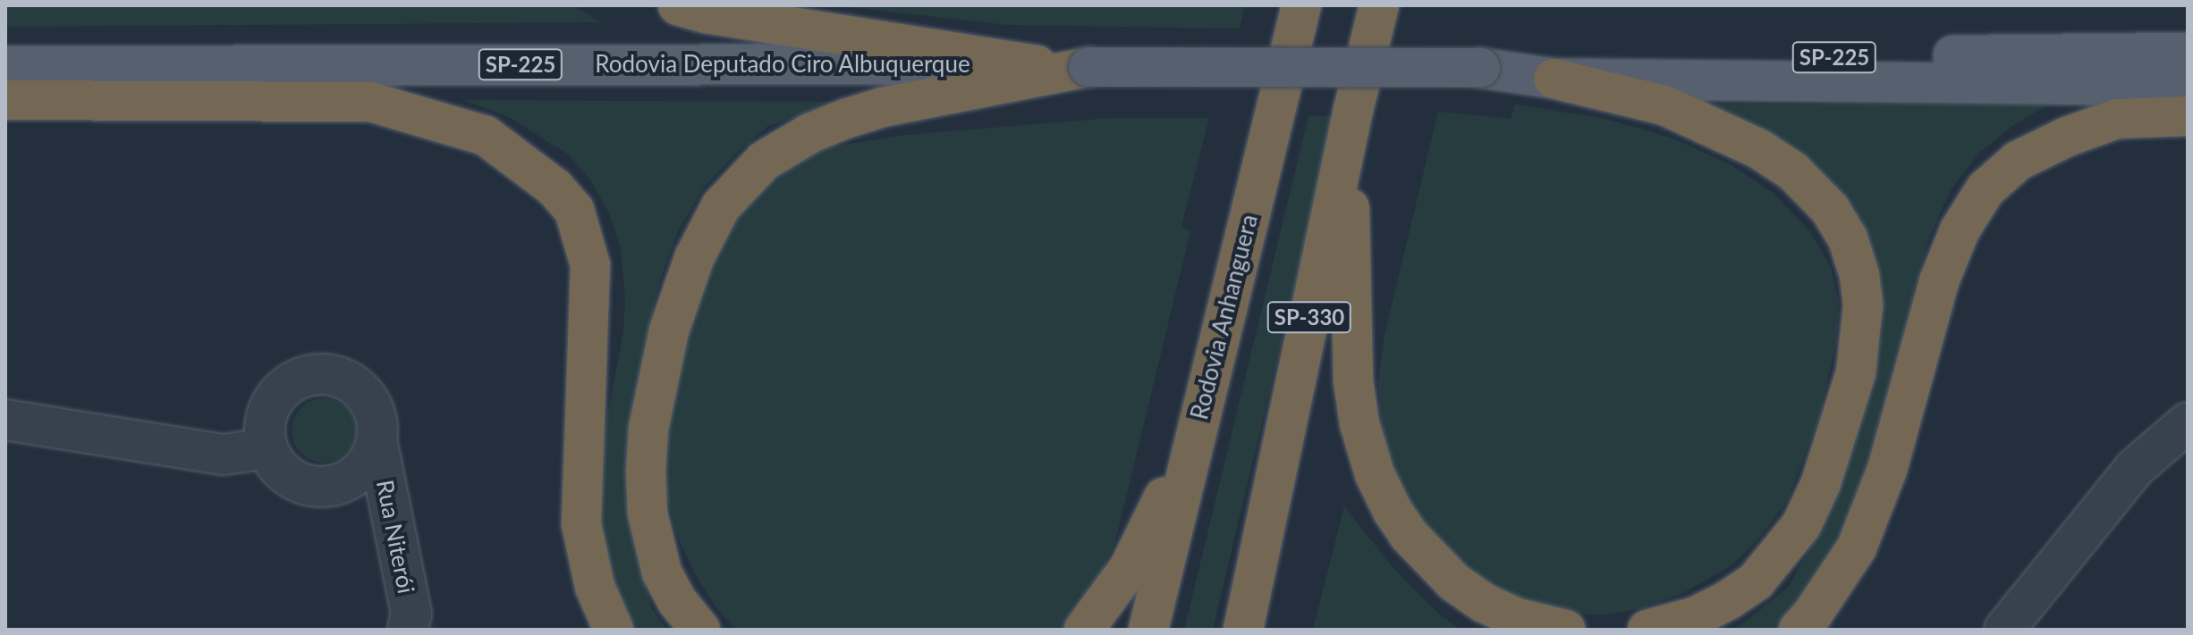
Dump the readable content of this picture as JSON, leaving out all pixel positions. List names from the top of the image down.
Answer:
{
  "streets": {
    "highway": ["Rodovia Anhanguera", "SP-330"],
    "main road": ["SP-225", "Rodovia Deputado Ciro Albuquerque"],
    "street": ["Rua Niterói"]
  },
  "crossings": [
    ["SP-225", "Rodovia Deputado Ciro Albuquerque"]
  ]
}
